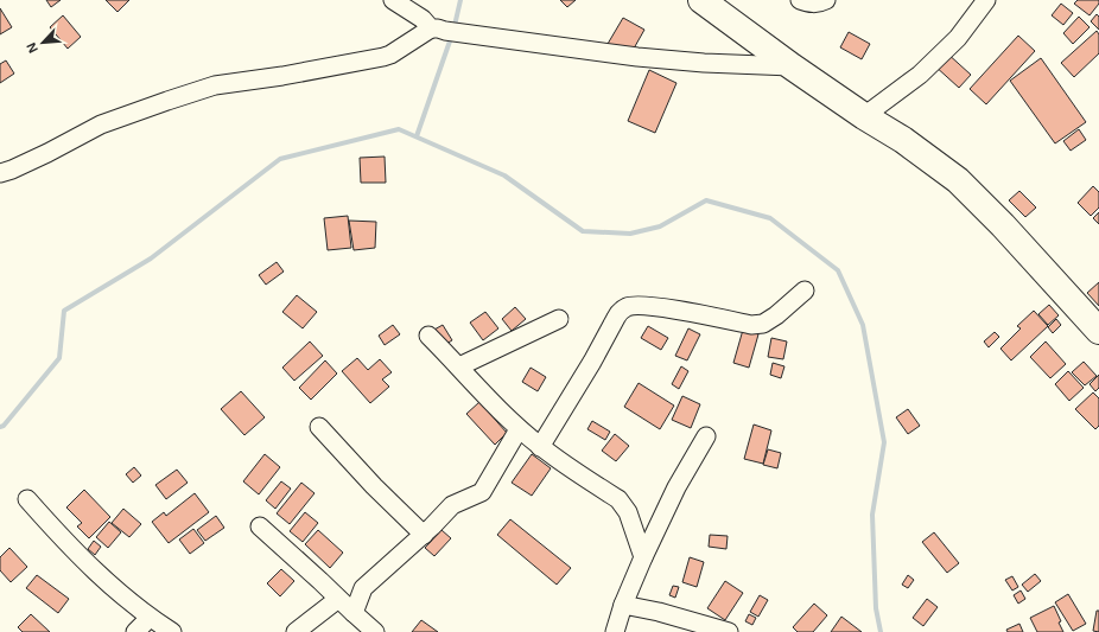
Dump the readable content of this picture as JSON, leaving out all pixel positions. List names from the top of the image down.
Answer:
{
  "north": "bottom left"
}
